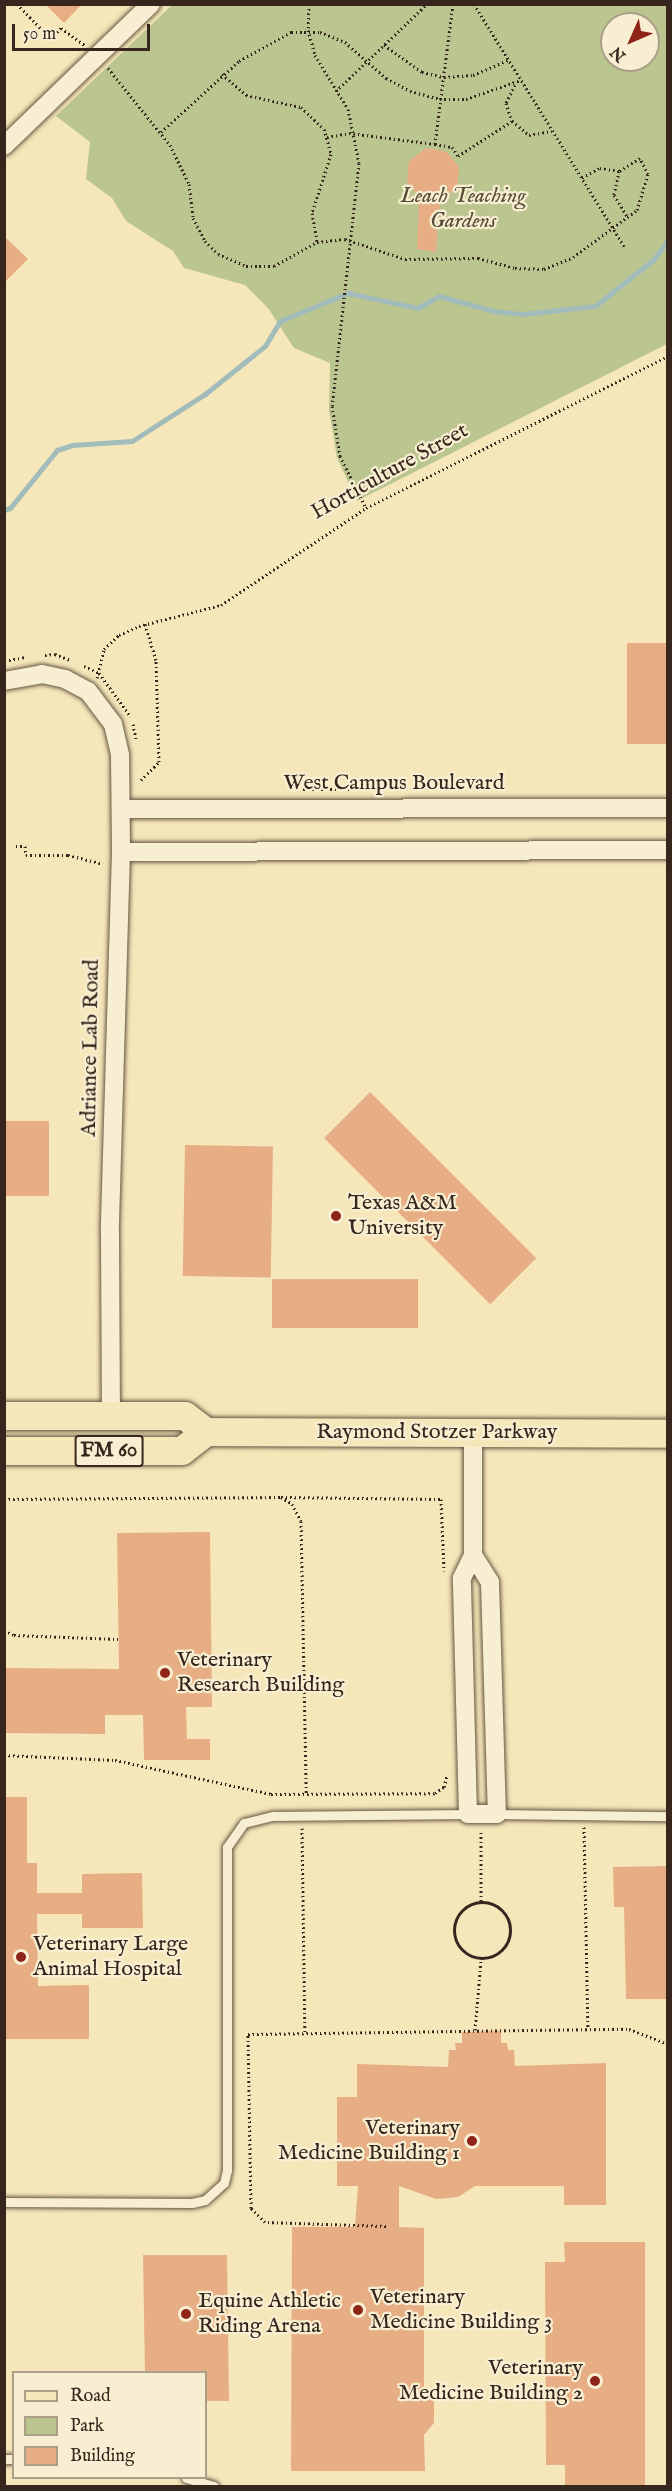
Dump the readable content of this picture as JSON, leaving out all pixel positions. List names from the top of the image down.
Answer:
{
  "streets": {
    "main road": ["Raymond Stotzer Parkway", "FM 60"],
    "street": ["West Campus Boulevard", "Adriance Lab Road"],
    "path": ["Horticulture Street"]
  },
  "crossings": [
    ["Horticulture Street", "Adriance Lab Road"],
    ["West Campus Boulevard", "Adriance Lab Road"],
    ["Adriance Lab Road", "FM 60"],
    ["Raymond Stotzer Parkway", "FM 60"]
  ],
  "parks": ["Leach Teaching Gardens"],
  "places": [
    "Texas A&M University",
    "Veterinary Research Building",
    "Veterinary Large Animal Hospital",
    "Veterinary Medicine Building 1",
    "Veterinary Medicine Building 3",
    "Equine Athletic Riding Arena",
    "Veterinary Medicine Building 2"
  ],
  "legend": ["Road", "Park", "Building"],
  "scale_bar": "50 m",
  "north": "bottom left"
}
